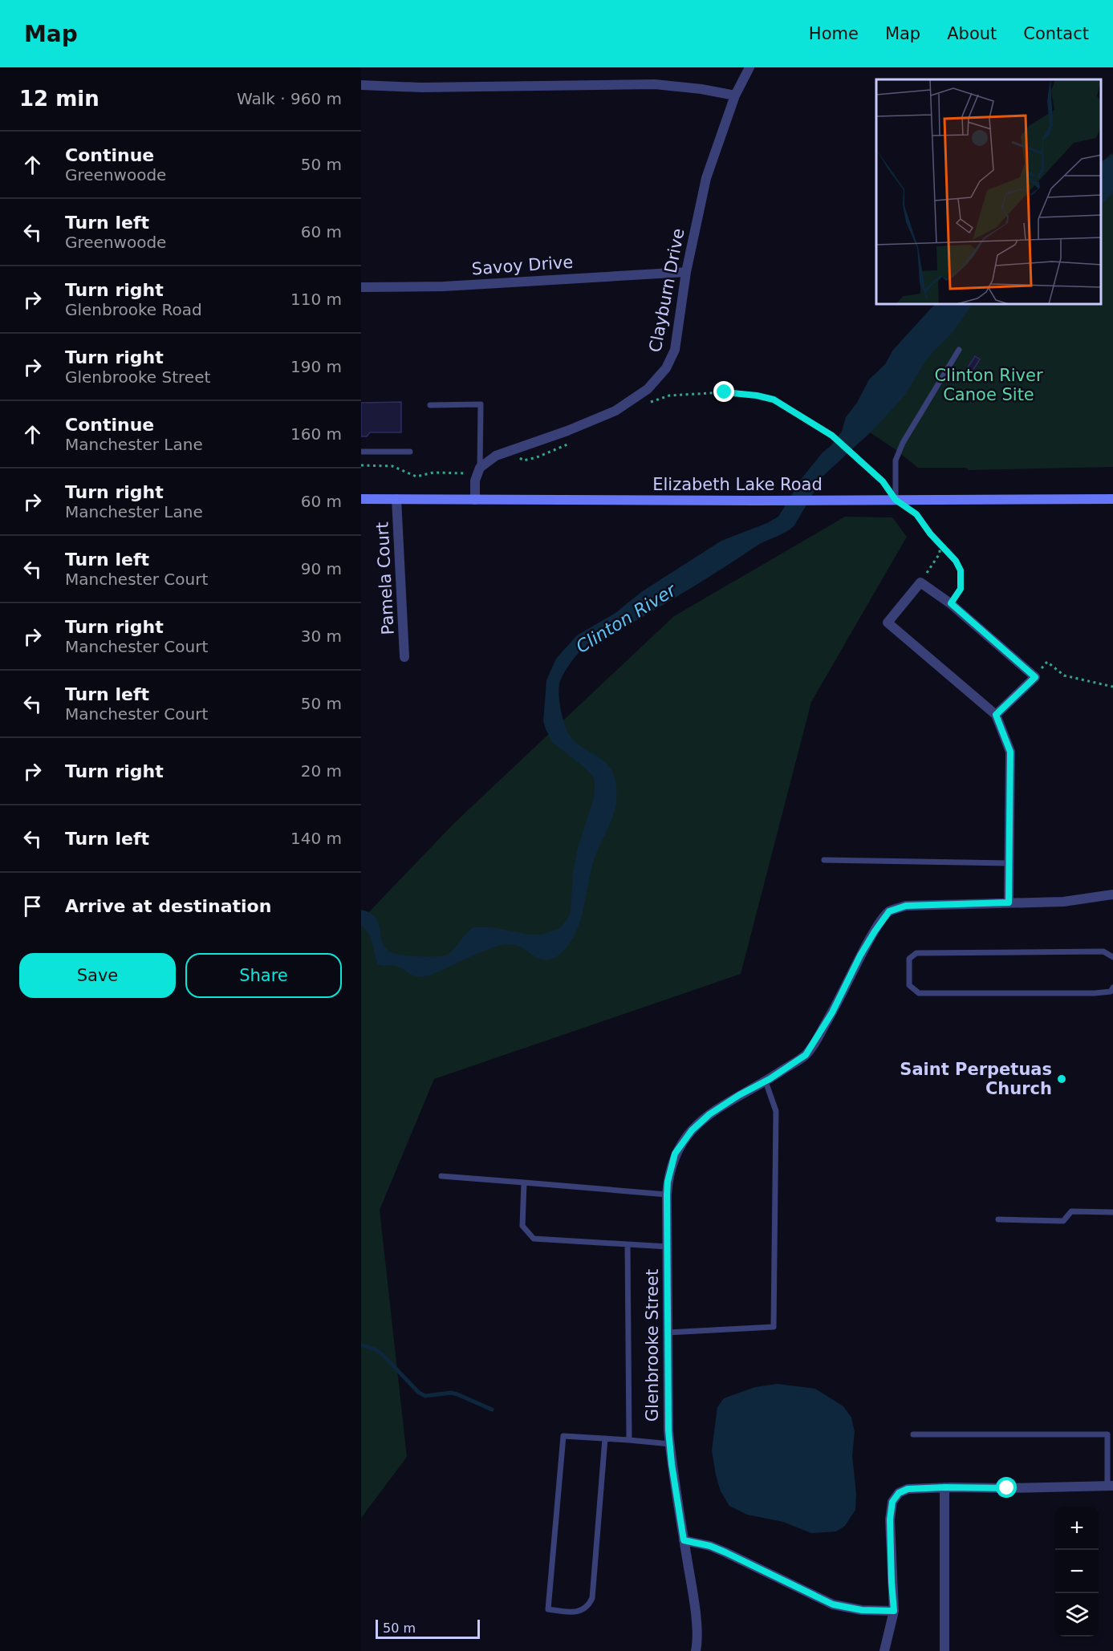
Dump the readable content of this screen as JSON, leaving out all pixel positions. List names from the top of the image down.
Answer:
{
  "streets": {
    "street": [
      "Savoy Drive",
      "Clayburn Drive",
      "Elizabeth Lake Road",
      "Pamela Court",
      "Glenbrooke Street"
    ]
  },
  "crossings": [
    ["Savoy Drive", "Clayburn Drive"],
    ["Elizabeth Lake Road", "Pamela Court"]
  ],
  "water": ["Clinton River"],
  "parks": ["Clinton River Canoe Site"],
  "places": ["Saint Perpetuas Church"],
  "scale_bar": "50 m",
  "page": {
    "header": "Map",
    "nav": [
      "Home",
      "Map",
      "About",
      "Contact"
    ],
    "heading": ["12 min", "Walk · 960 m"],
    "list": [
      ["Continue", "Greenwoode", "50 m"],
      ["Turn left", "Greenwoode", "60 m"],
      ["Turn right", "Glenbrooke Road", "110 m"],
      ["Turn right", "Glenbrooke Street", "190 m"],
      ["Continue", "Manchester Lane", "160 m"],
      ["Turn right", "Manchester Lane", "60 m"],
      ["Turn left", "Manchester Court", "90 m"],
      ["Turn right", "Manchester Court", "30 m"],
      ["Turn left", "Manchester Court", "50 m"],
      ["Turn right", "20 m"],
      ["Turn left", "140 m"],
      "Arrive at destination"
    ],
    "buttons": ["Save", "Share"],
    "map_buttons": ["+", "−"],
    "scale": "50 m"
  }
}
